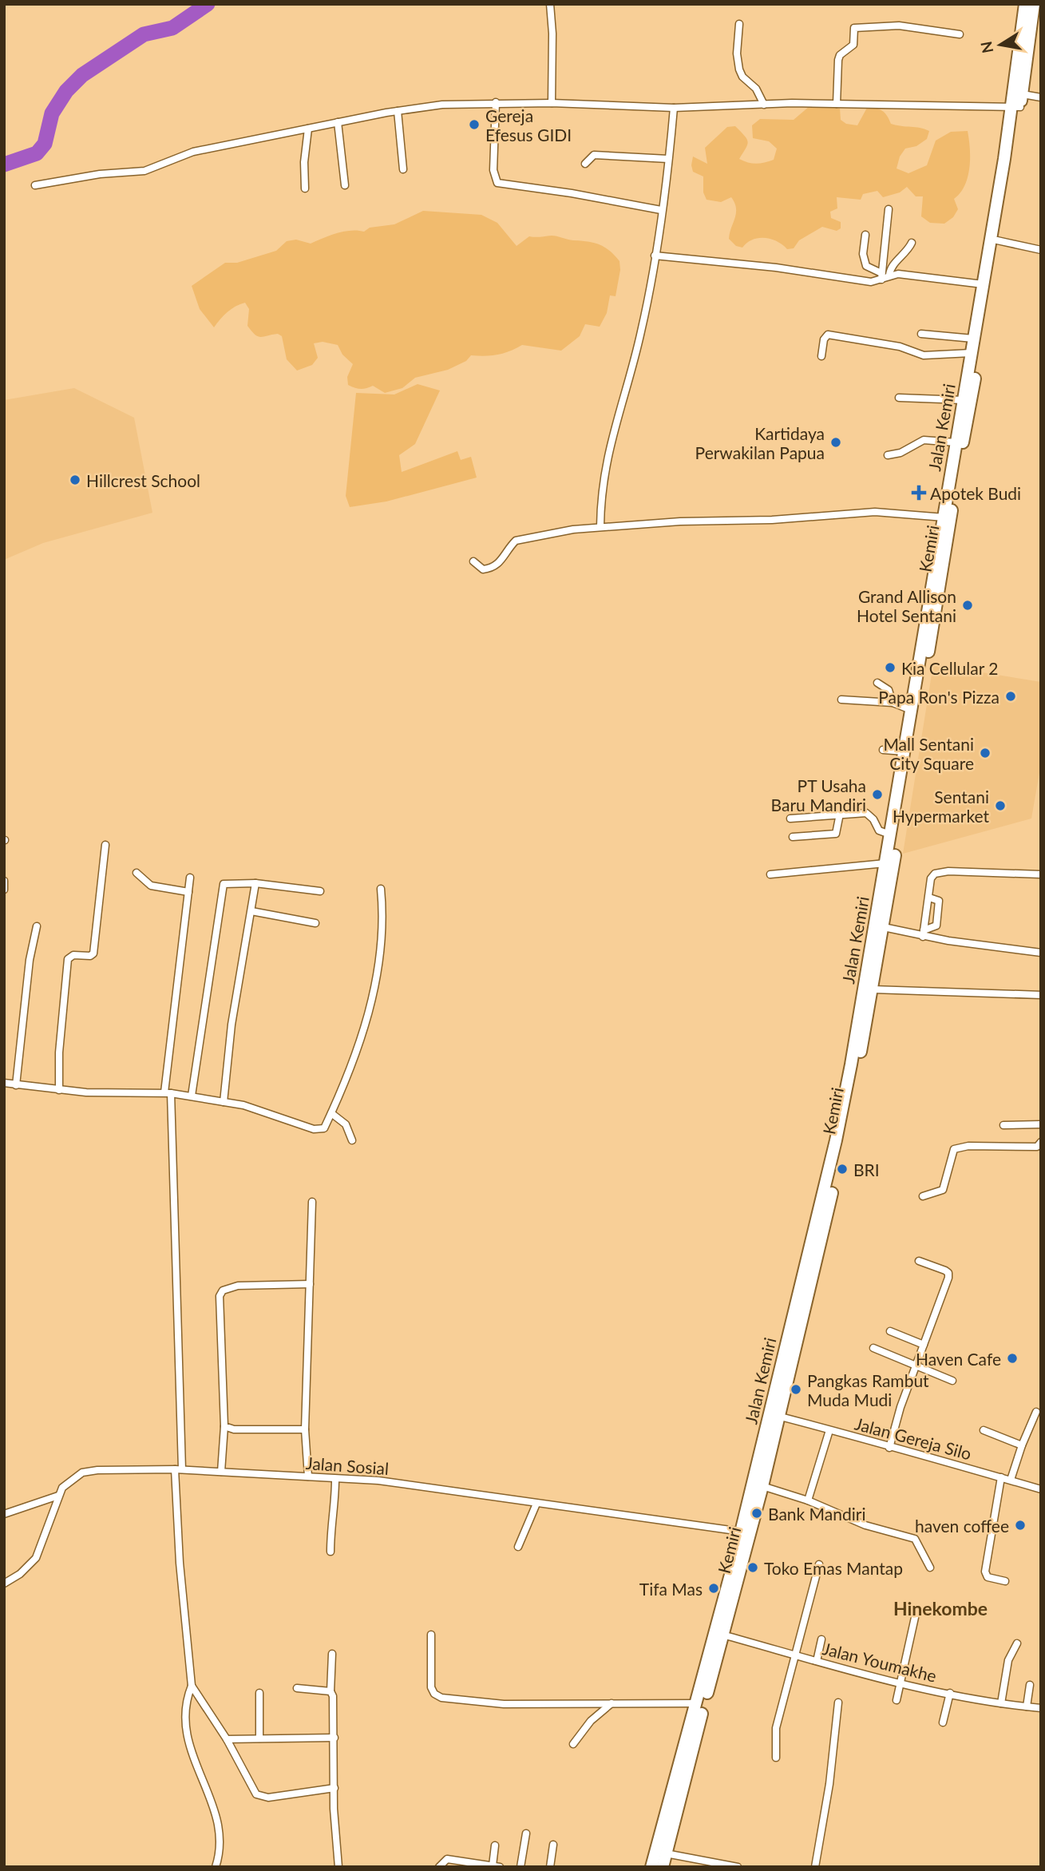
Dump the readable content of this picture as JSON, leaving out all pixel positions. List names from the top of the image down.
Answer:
{
  "streets": {
    "highway": ["Jalan Kemiri", "Kemiri"],
    "street": ["Jalan Gereja Silo", "Jalan Sosial", "Jalan Youmakhe"]
  },
  "crossings": [
    ["Jalan Kemiri", "Kemiri"],
    ["Jalan Kemiri", "Jalan Sosial"],
    ["Kemiri", "Jalan Gereja Silo"],
    ["Kemiri", "Jalan Sosial"],
    ["Kemiri", "Jalan Youmakhe"]
  ],
  "districts": ["Hinekombe"],
  "places": {
    "other": [
      "Gereja Efesus GIDI",
      "Kartidaya Perwakilan Papua",
      "Hillcrest School",
      "Grand Allison Hotel Sentani",
      "Kia Cellular 2",
      "Papa Ron's Pizza",
      "Mall Sentani City Square",
      "PT Usaha Baru Mandiri",
      "Sentani Hypermarket",
      "BRI",
      "Haven Cafe",
      "Pangkas Rambut Muda Mudi",
      "Bank Mandiri",
      "haven coffee",
      "Toko Emas Mantap",
      "Tifa Mas"
    ],
    "health": ["Apotek Budi"]
  },
  "north": "left"
}
